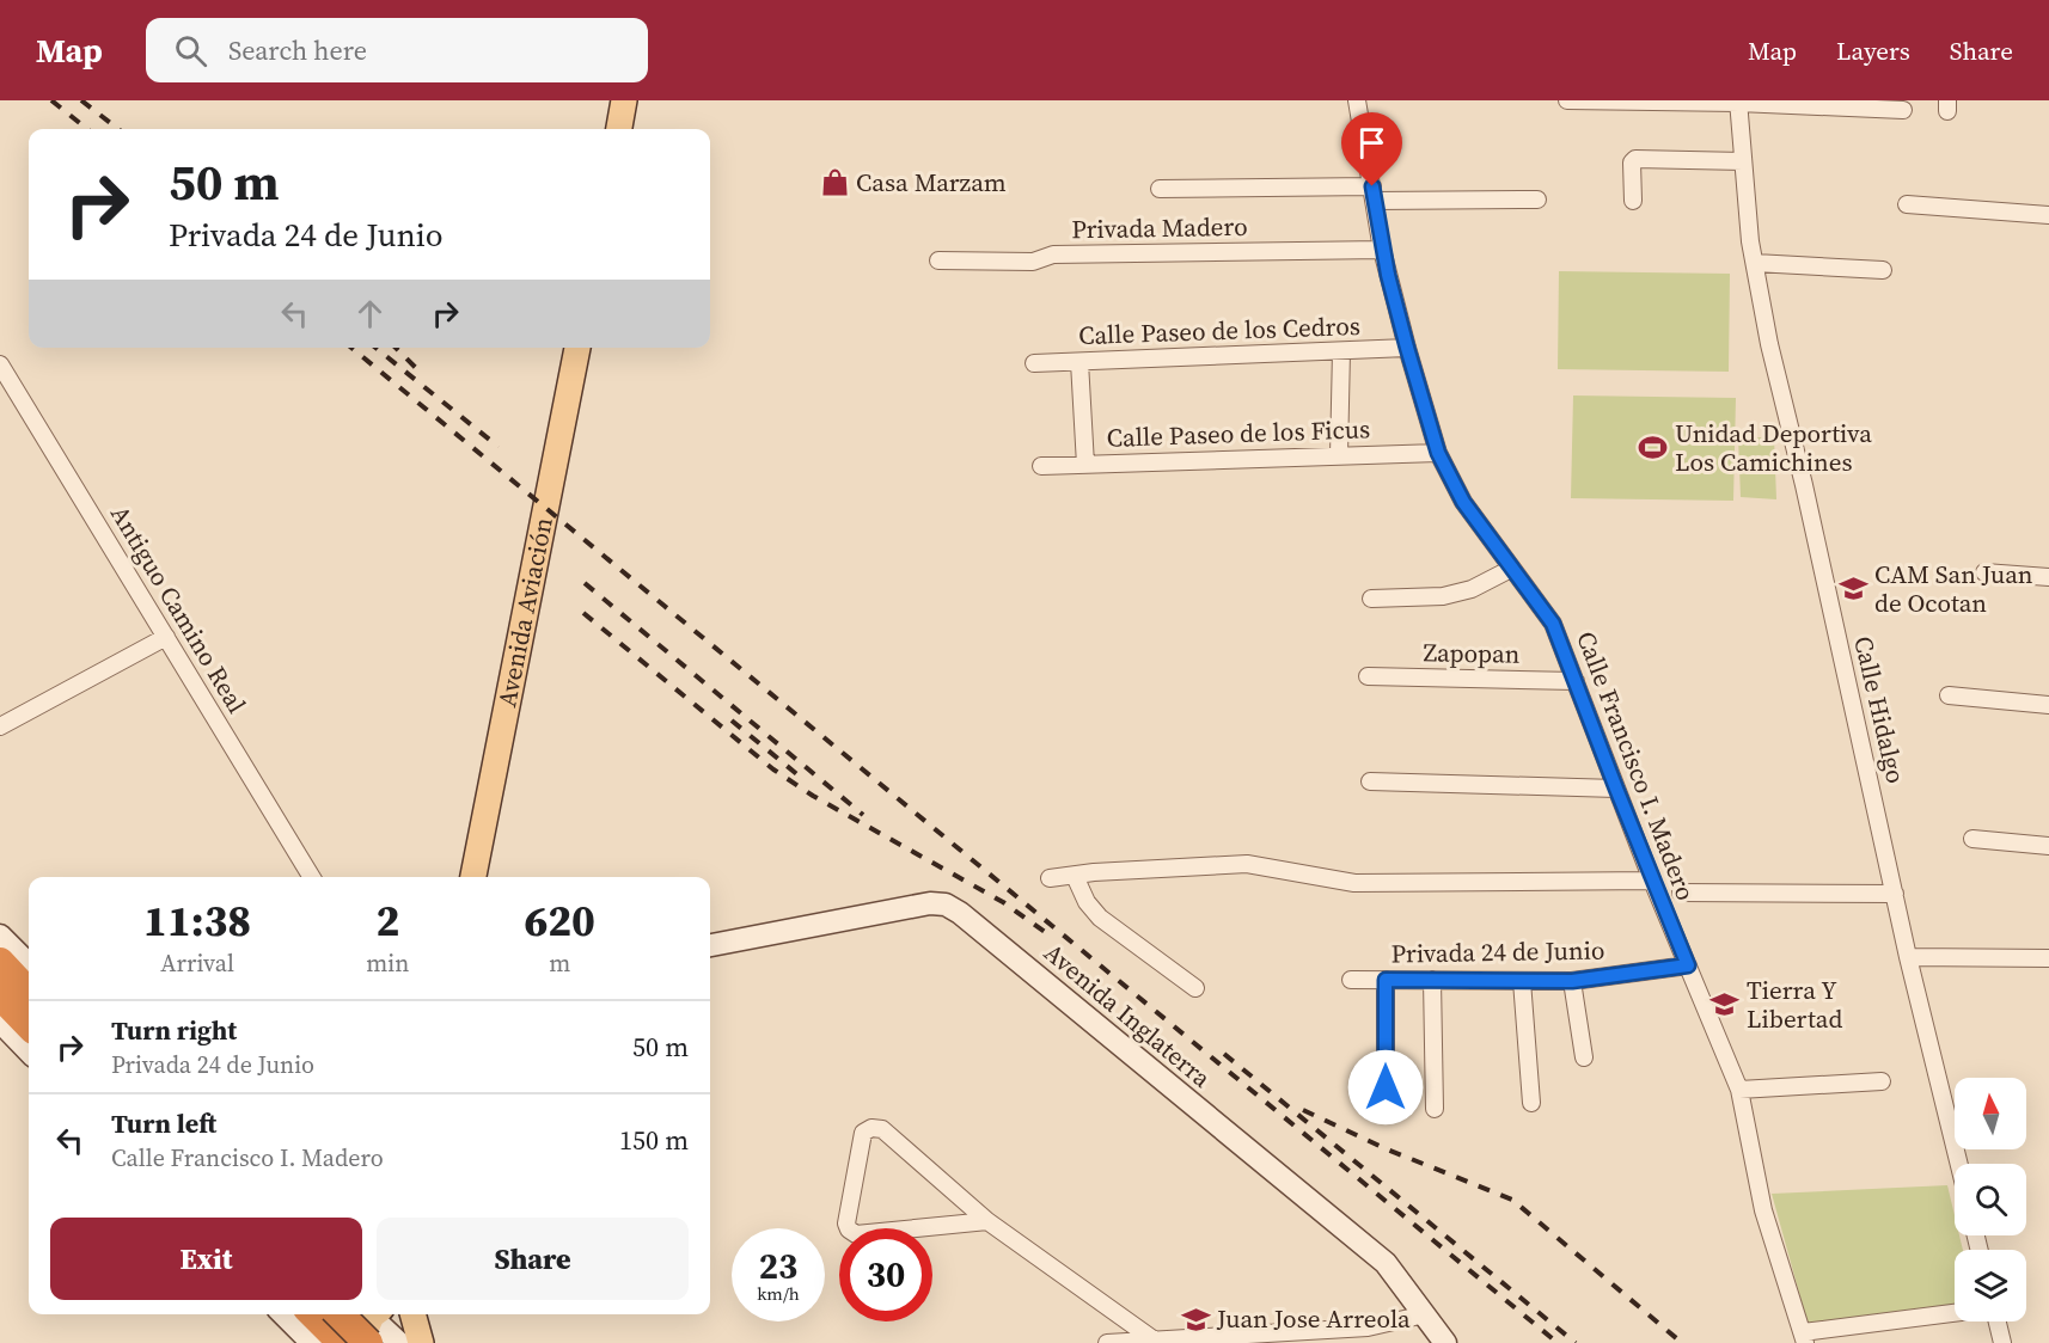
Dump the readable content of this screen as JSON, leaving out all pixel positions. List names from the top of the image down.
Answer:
{
  "streets": {
    "main road": ["Avenida Aviación"],
    "street": [
      "Privada Madero",
      "Calle Paseo de los Cedros",
      "Calle Paseo de los Ficus",
      "Antiguo Camino Real",
      "Zapopan",
      "Calle Hidalgo",
      "Calle Francisco I. Madero",
      "Privada 24 de Junio",
      "Avenida Inglaterra"
    ]
  },
  "crossings": [
    ["Privada Madero", "Calle Francisco I. Madero"],
    ["Calle Paseo de los Cedros", "Calle Francisco I. Madero"],
    ["Calle Paseo de los Ficus", "Calle Francisco I. Madero"],
    ["Zapopan", "Calle Francisco I. Madero"],
    ["Calle Francisco I. Madero", "Privada 24 de Junio"]
  ],
  "places": {
    "shop": ["Casa Marzam"],
    "sports": ["Unidad Deportiva Los Camichines"],
    "school or university": ["CAM San Juan de Ocotan", "Tierra Y Libertad", "Juan Jose Arreola"]
  },
  "north": "top",
  "page": {
    "header": "Map",
    "search": "Search here",
    "nav": ["Map", "Layers", "Share"],
    "turn": ["50 m", "Privada 24 de Junio"],
    "eta": [
      "11:38",
      "Arrival",
      "2",
      "min",
      "620",
      "m"
    ],
    "list": [
      {
        "name": "Turn right",
        "note": "Privada 24 de Junio",
        "value": "50 m"
      },
      {
        "name": "Turn left",
        "note": "Calle Francisco I. Madero",
        "value": "150 m"
      }
    ],
    "buttons": ["Exit", "Share"],
    "speed": "23 km/h",
    "limit": "30"
  }
}
